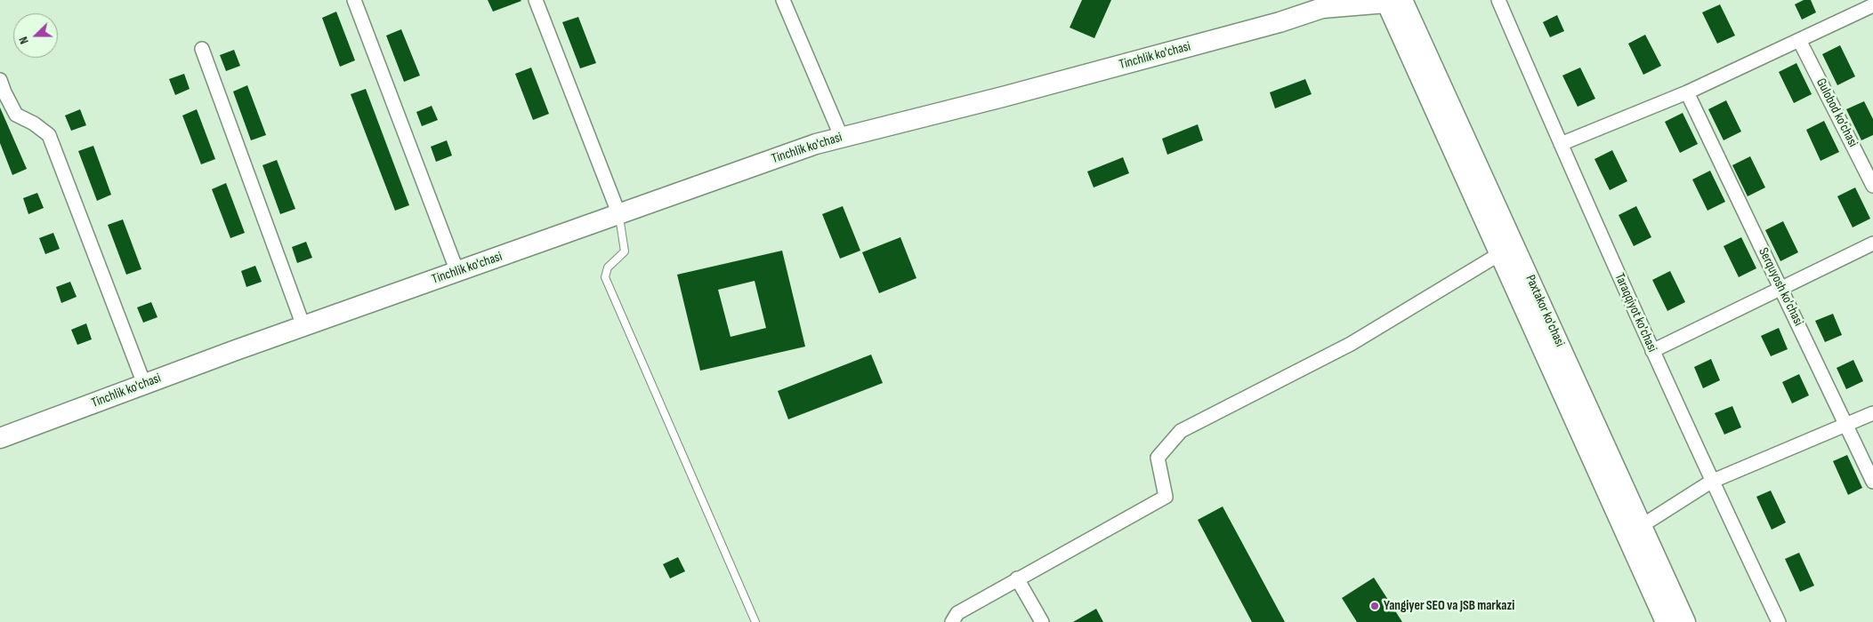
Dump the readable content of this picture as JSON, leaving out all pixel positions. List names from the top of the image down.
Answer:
{
  "streets": {
    "main road": ["Tinchlik ko'chasi", "Paxtakor ko'chasi"],
    "street": ["Gulobod ko'chasi", "Serquyosh ko'chasi", "Taraqqiyot ko'chasi"]
  },
  "crossings": [
    ["Tinchlik ko'chasi", "Paxtakor ko'chasi"]
  ],
  "places": ["Yangiyer SEO va JSB markazi"],
  "north": "left"
}
